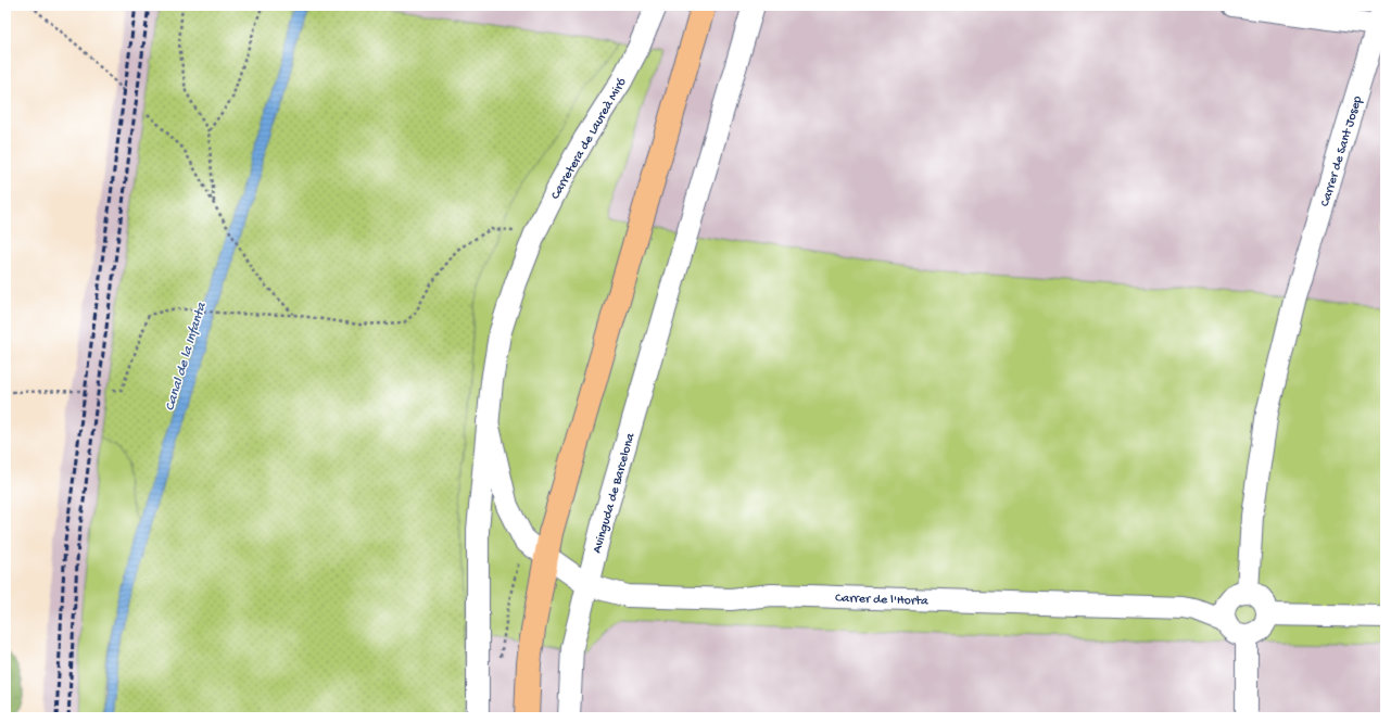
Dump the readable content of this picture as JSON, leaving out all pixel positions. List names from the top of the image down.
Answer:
{
  "streets": {
    "street": [
      "Carretera de Laureà Miró",
      "Carrer de Sant Josep",
      "Avinguda de Barcelona",
      "Carrer de l'Horta"
    ]
  },
  "crossings": [
    ["Carrer de Sant Josep", "Carrer de l'Horta"],
    ["Avinguda de Barcelona", "Carrer de l'Horta"]
  ],
  "water": ["Canal de la Infanta"]
}
